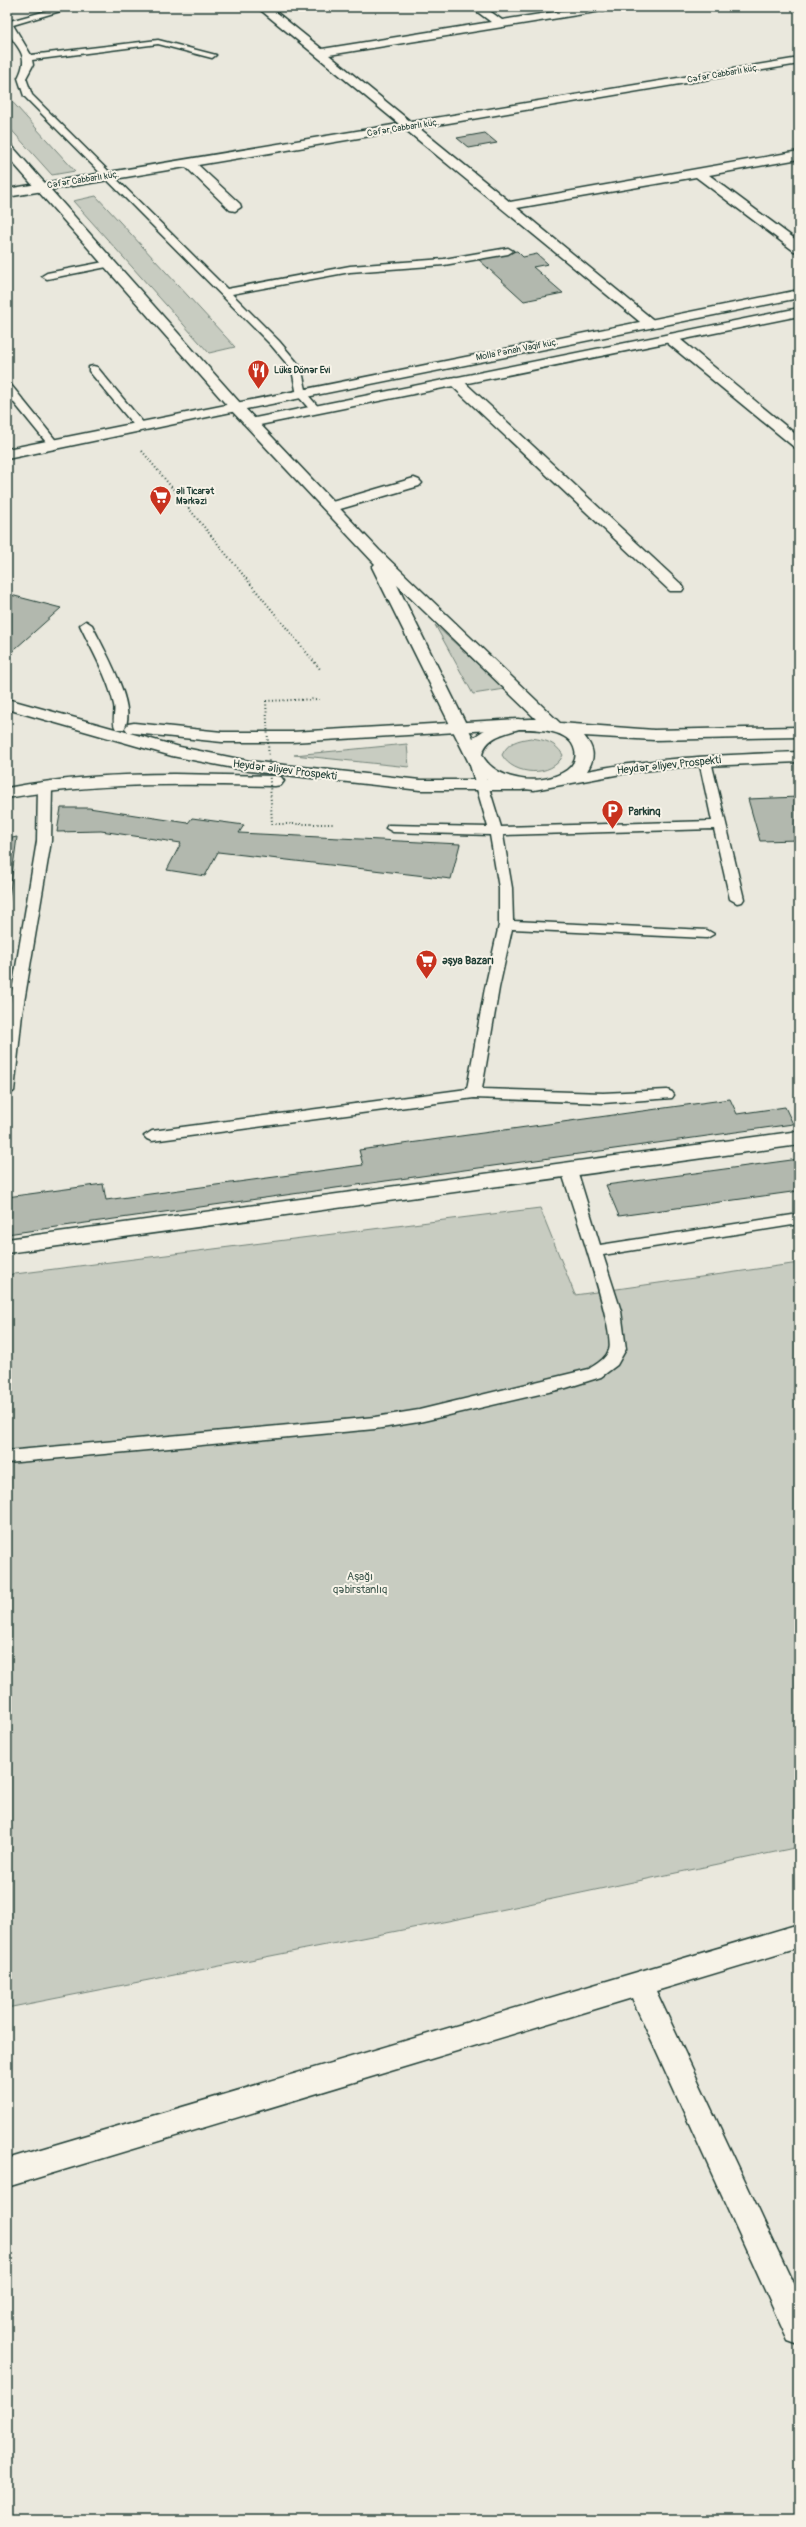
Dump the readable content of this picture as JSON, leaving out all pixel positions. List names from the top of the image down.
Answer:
{
  "streets": {
    "main road": ["Cəfər Cabbarlı küç.", "Molla Pənah Vaqif küç.", "Heydər Əliyev Prospekti"]
  },
  "parks": ["Aşağı qəbirstanlıq"],
  "places": {
    "restaurant": ["Lüks Dönər Evi"],
    "supermarket": ["Əli Ticarət Mərkəzi", "Əşya Bazarı"],
    "parking": ["Parkinq"]
  }
}
